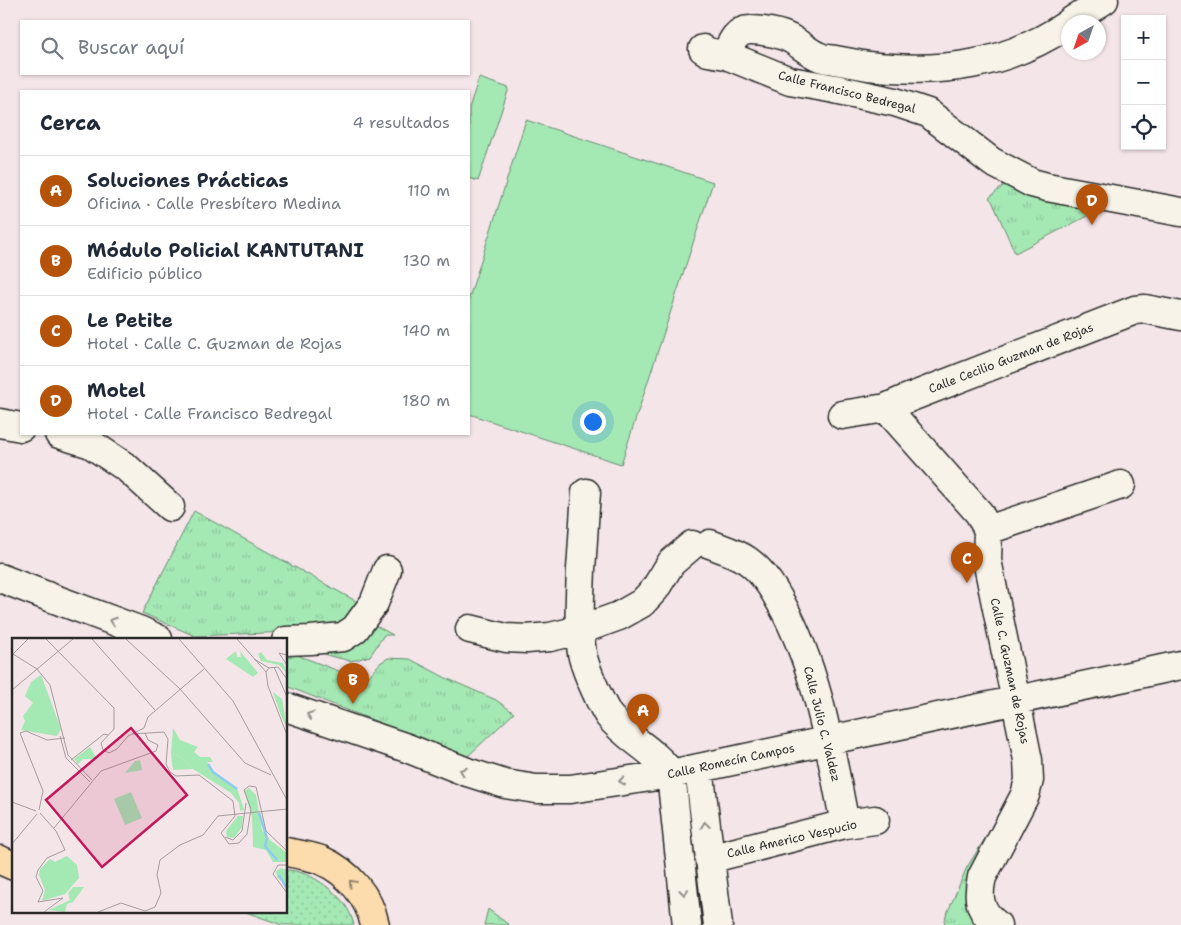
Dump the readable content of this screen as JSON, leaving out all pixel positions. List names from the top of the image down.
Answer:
{
  "streets": {
    "street": [
      "Calle Francisco Bedregal",
      "Calle Cecilio Guzman de Rojas",
      "Calle C. Guzman de Rojas",
      "Calle Julio C. Valdez",
      "Calle Romecín Campos",
      "Calle Americo Vespucio"
    ]
  },
  "crossings": [
    ["Calle C. Guzman de Rojas", "Calle Romecín Campos"],
    ["Calle Julio C. Valdez", "Calle Romecín Campos"],
    ["Calle Julio C. Valdez", "Calle Americo Vespucio"]
  ],
  "one_way": ["Calle Romecín Campos"],
  "north": "bottom left",
  "page": {
    "map_buttons": ["+", "−"],
    "search": "Buscar aquí",
    "heading": ["Cerca", "4 resultados"],
    "list": [
      {
        "mark": "A",
        "name": "Soluciones Prácticas",
        "note": "Oficina · Calle Presbítero Medina",
        "value": "110 m"
      },
      {
        "mark": "B",
        "name": "Módulo Policial KANTUTANI",
        "note": "Edificio público",
        "value": "130 m"
      },
      {
        "mark": "C",
        "name": "Le Petite",
        "note": "Hotel · Calle C. Guzman de Rojas",
        "value": "140 m"
      },
      {
        "mark": "D",
        "name": "Motel",
        "note": "Hotel · Calle Francisco Bedregal",
        "value": "180 m"
      }
    ],
    "pins": [
      "D",
      "C",
      "B",
      "A"
    ]
  }
}
